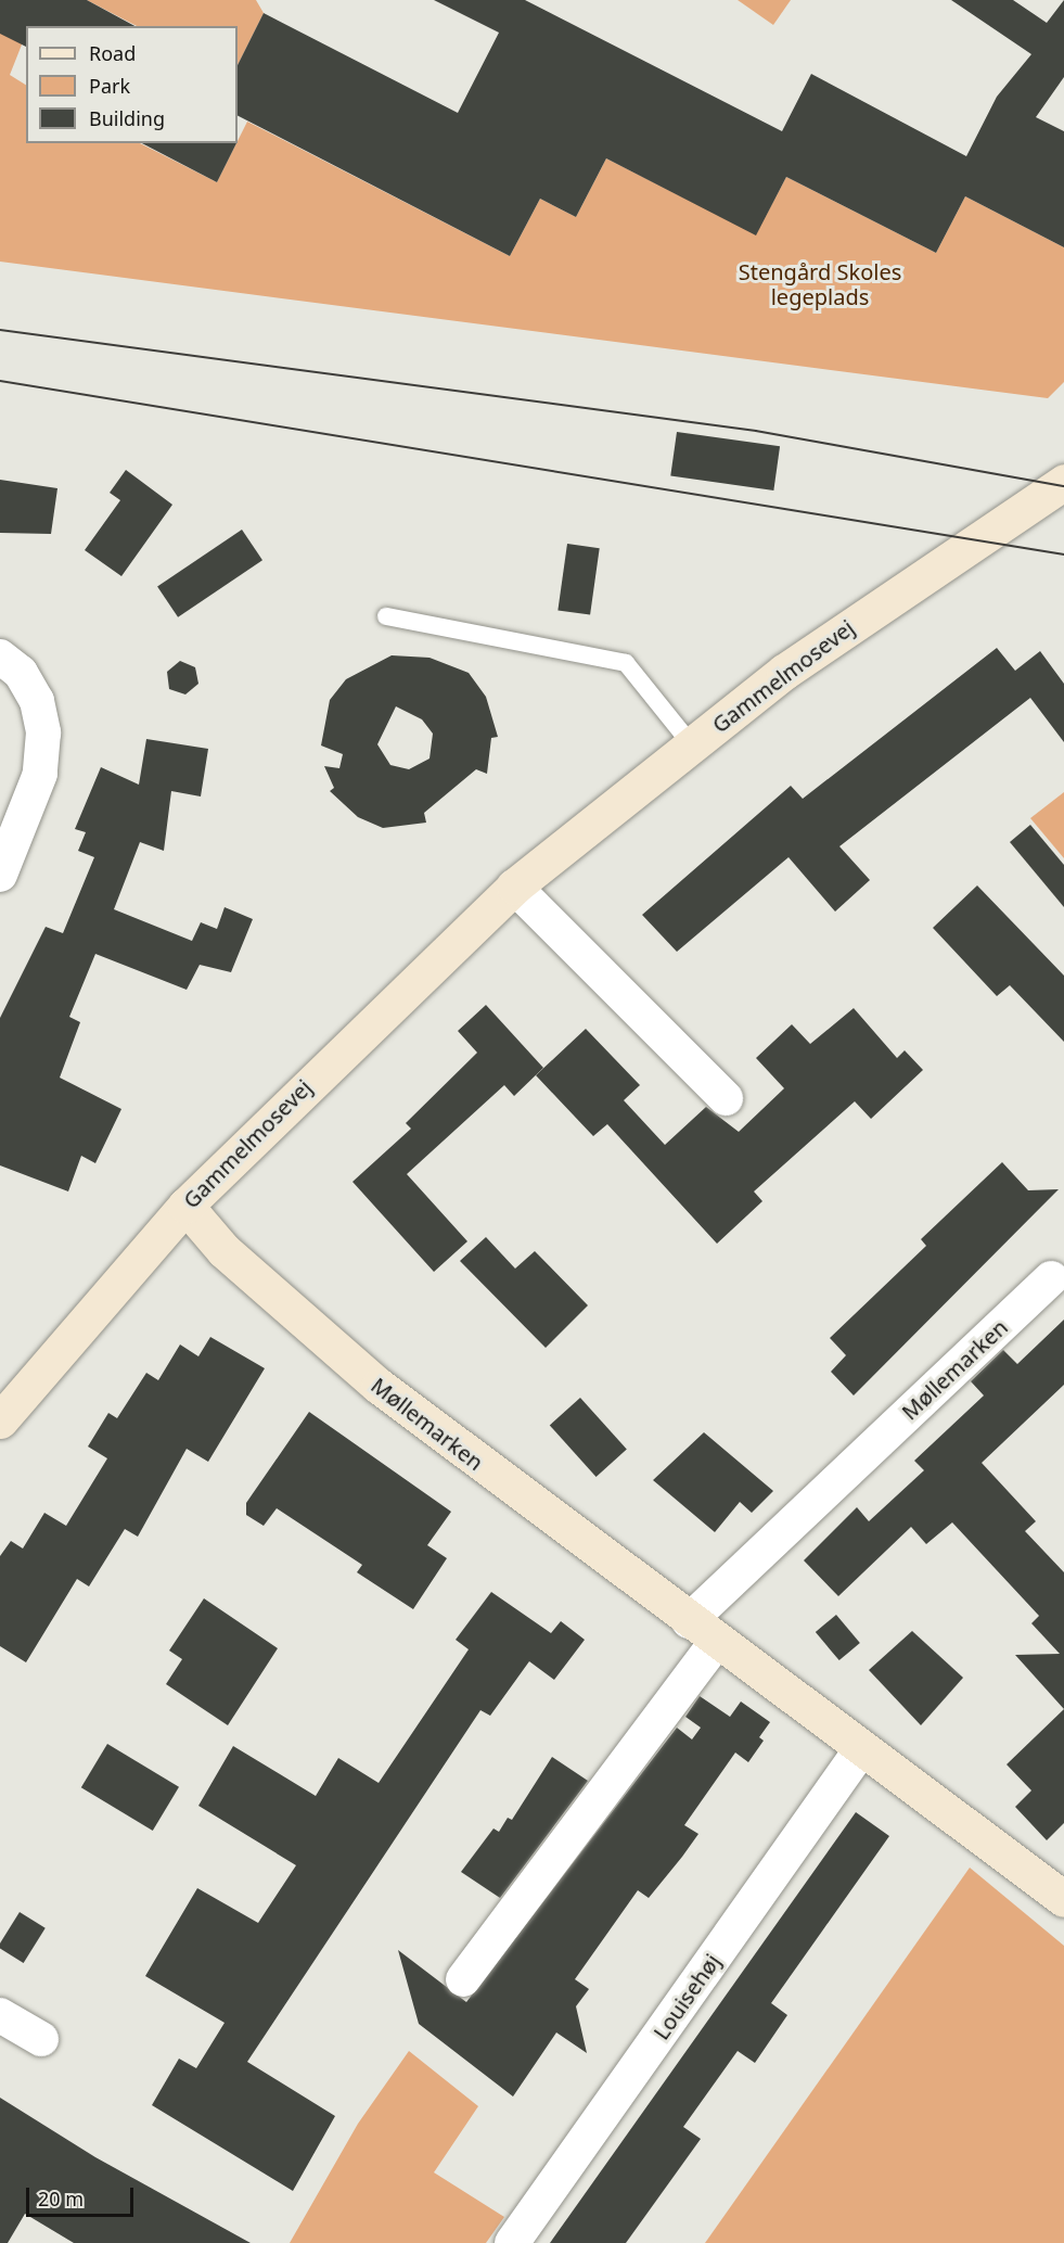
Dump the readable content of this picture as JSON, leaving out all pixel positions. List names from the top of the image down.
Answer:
{
  "streets": {
    "street": ["Gammelmosevej", "Møllemarken", "Louisehøj"]
  },
  "crossings": [
    ["Gammelmosevej", "Møllemarken"],
    ["Møllemarken", "Louisehøj"]
  ],
  "parks": ["Stengård Skoles legeplads"],
  "legend": ["Road", "Park", "Building"],
  "scale_bar": "20 m"
}
